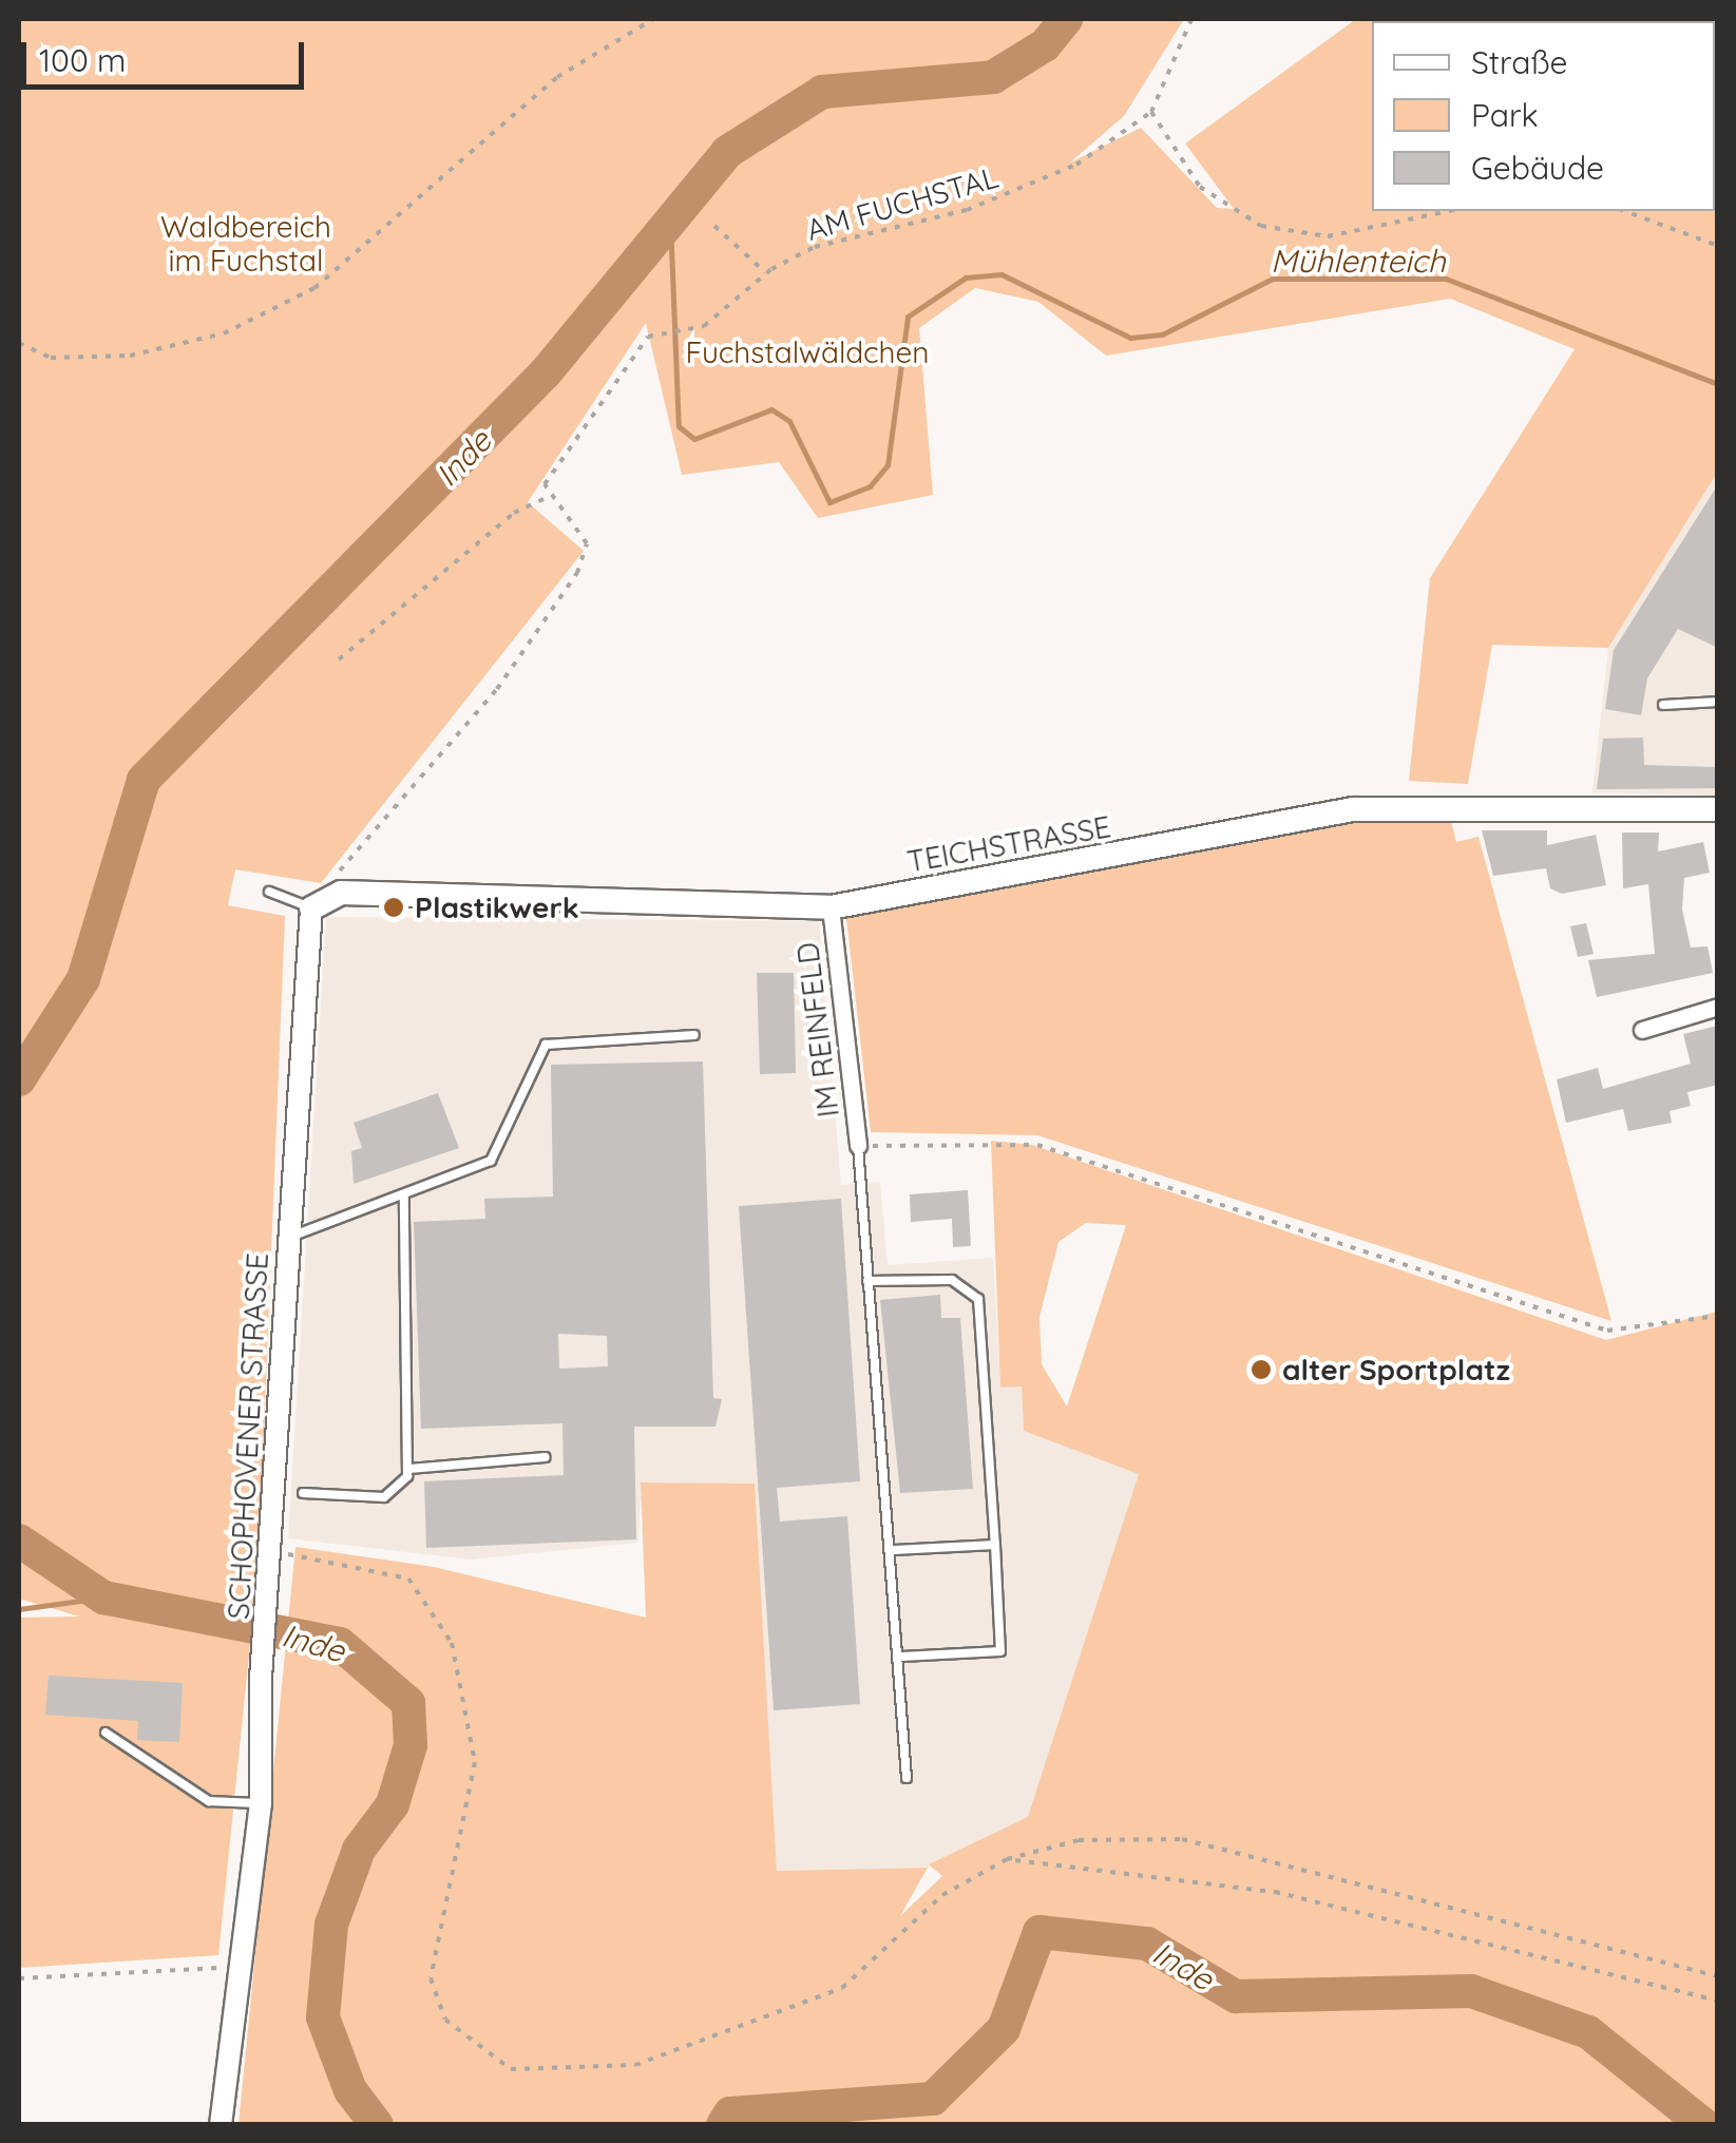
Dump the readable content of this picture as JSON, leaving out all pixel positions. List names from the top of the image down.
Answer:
{
  "streets": {
    "main road": ["TEICHSTRASSE"],
    "street": ["IM REINFELD", "SCHOPHOVENER STRASSE"],
    "path": ["AM FUCHSTAL"]
  },
  "crossings": [
    ["TEICHSTRASSE", "IM REINFELD"],
    ["TEICHSTRASSE", "SCHOPHOVENER STRASSE"]
  ],
  "water": ["Mühlenteich", "Inde"],
  "parks": ["Waldbereich im Fuchstal", "Fuchstalwäldchen"],
  "places": ["Plastikwerk", "alter Sportplatz"],
  "legend": ["Straße", "Park", "Gebäude"],
  "scale_bar": "100 m"
}
